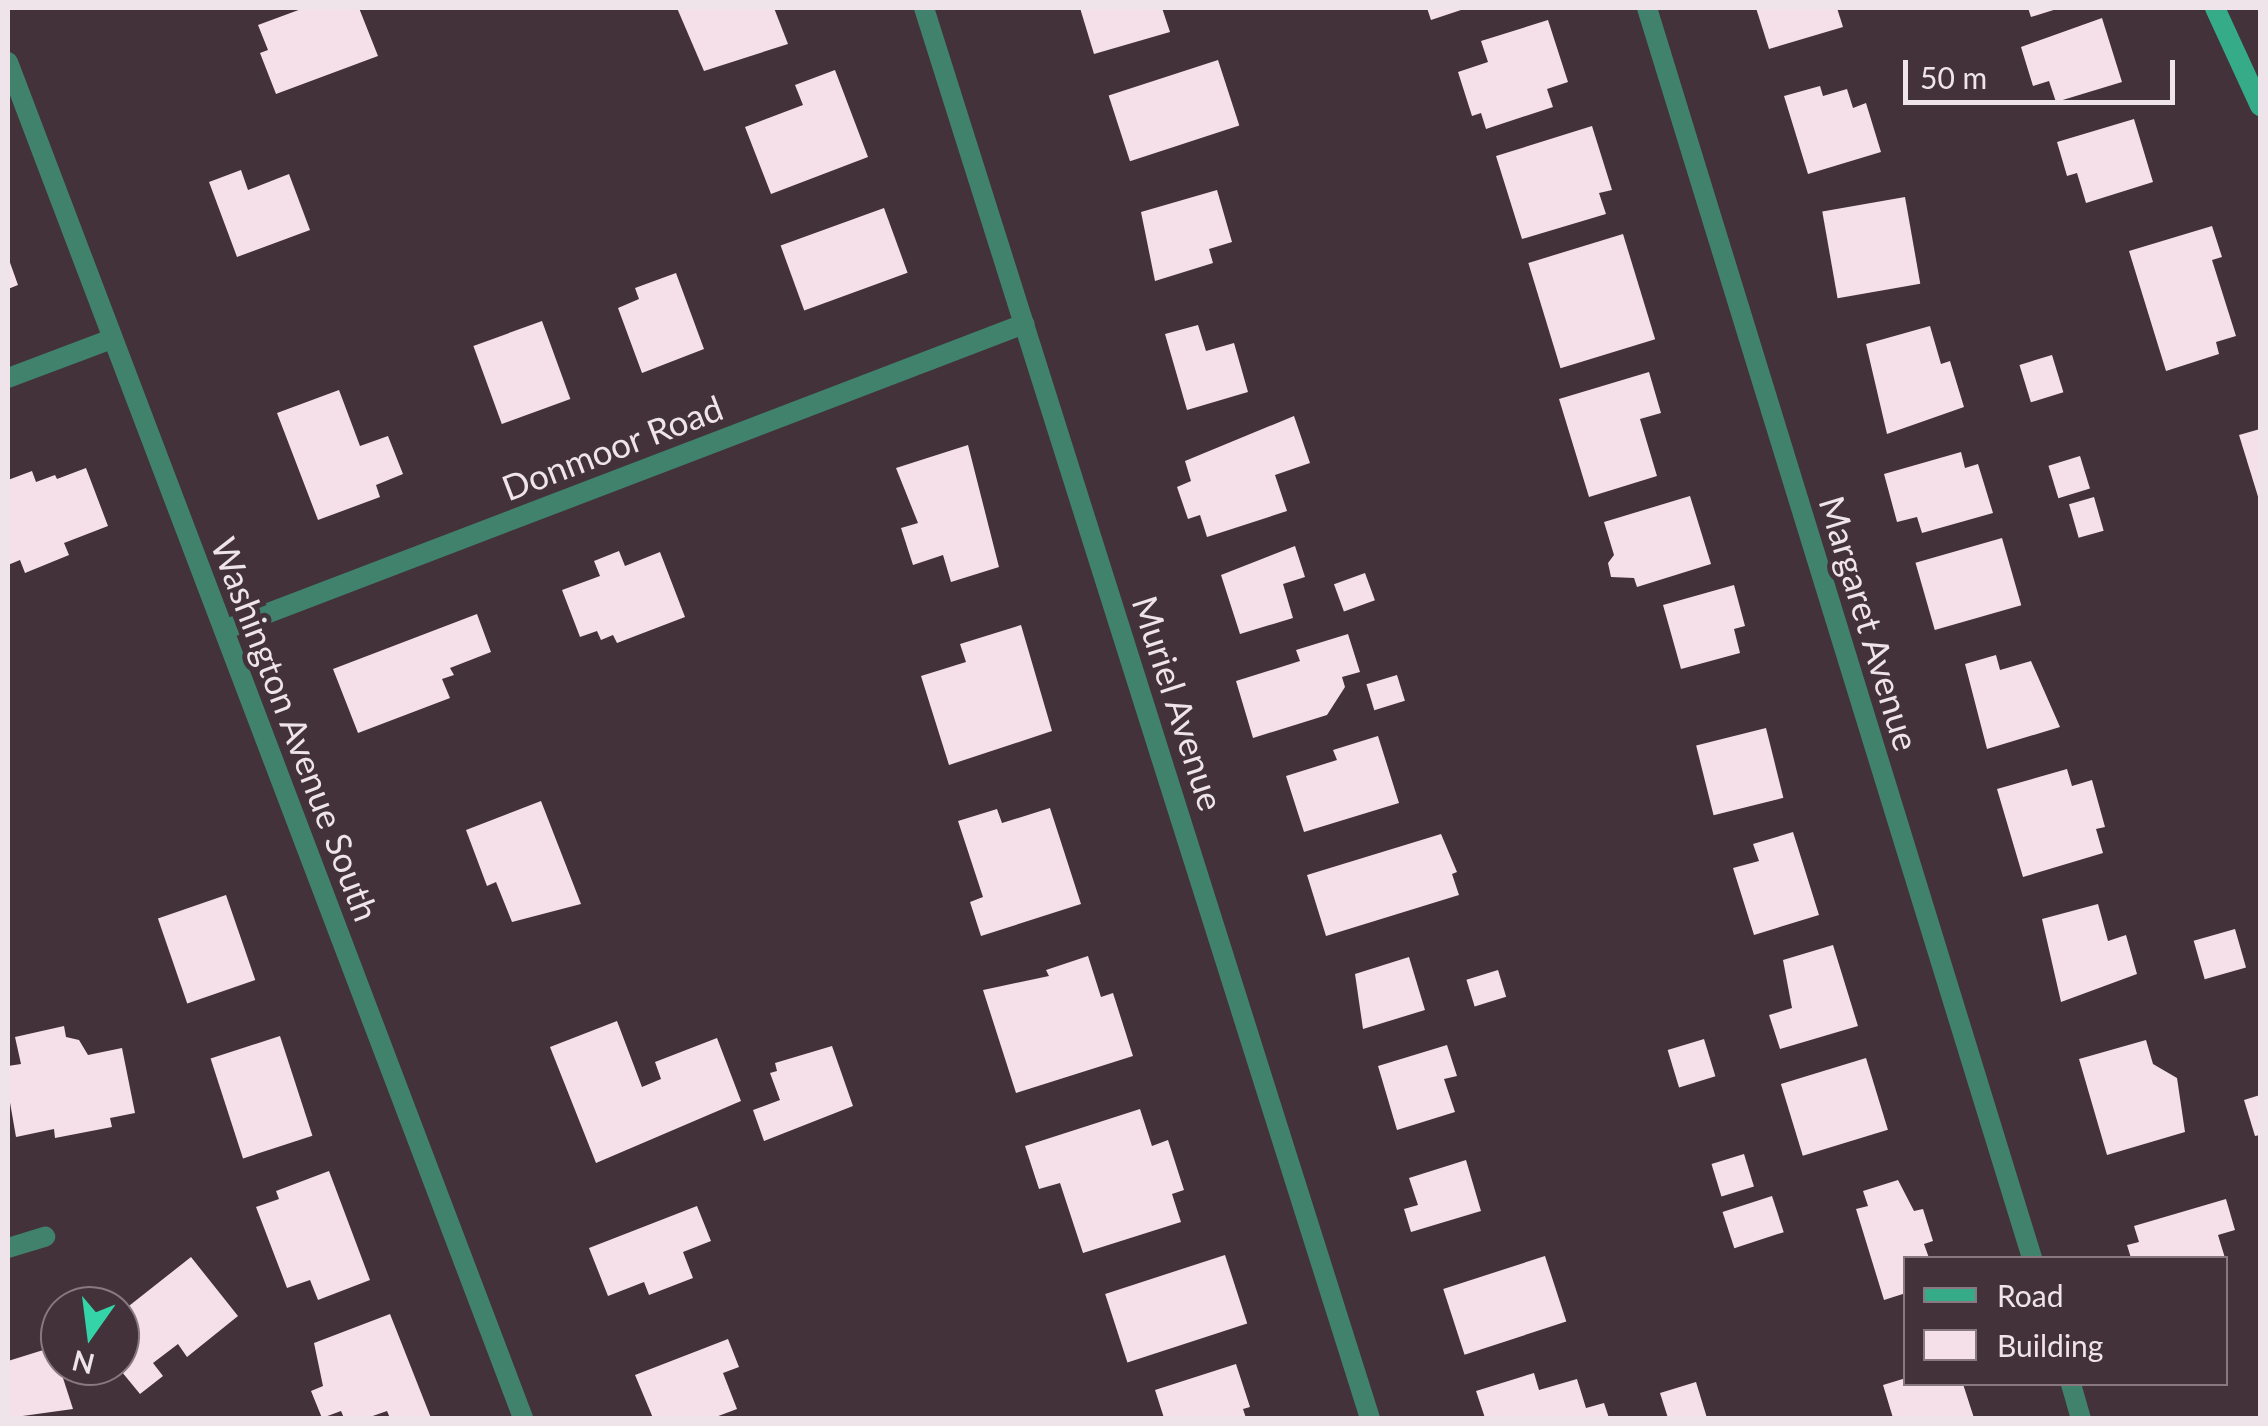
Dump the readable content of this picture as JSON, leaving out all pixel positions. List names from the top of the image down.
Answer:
{
  "streets": {
    "street": [
      "Donmoor Road",
      "Margaret Avenue",
      "Muriel Avenue",
      "Washington Avenue South"
    ]
  },
  "crossings": [
    ["Donmoor Road", "Muriel Avenue"],
    ["Donmoor Road", "Washington Avenue South"]
  ],
  "legend": ["Road", "Building"],
  "scale_bar": "50 m",
  "north": "bottom"
}
